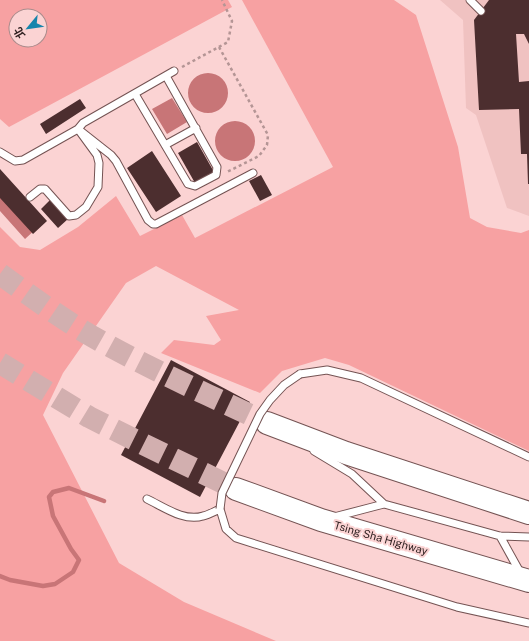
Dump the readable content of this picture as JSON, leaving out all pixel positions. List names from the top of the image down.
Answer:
{
  "streets": {
    "highway": ["Tsing Sha Highway"]
  },
  "north": "bottom left"
}
